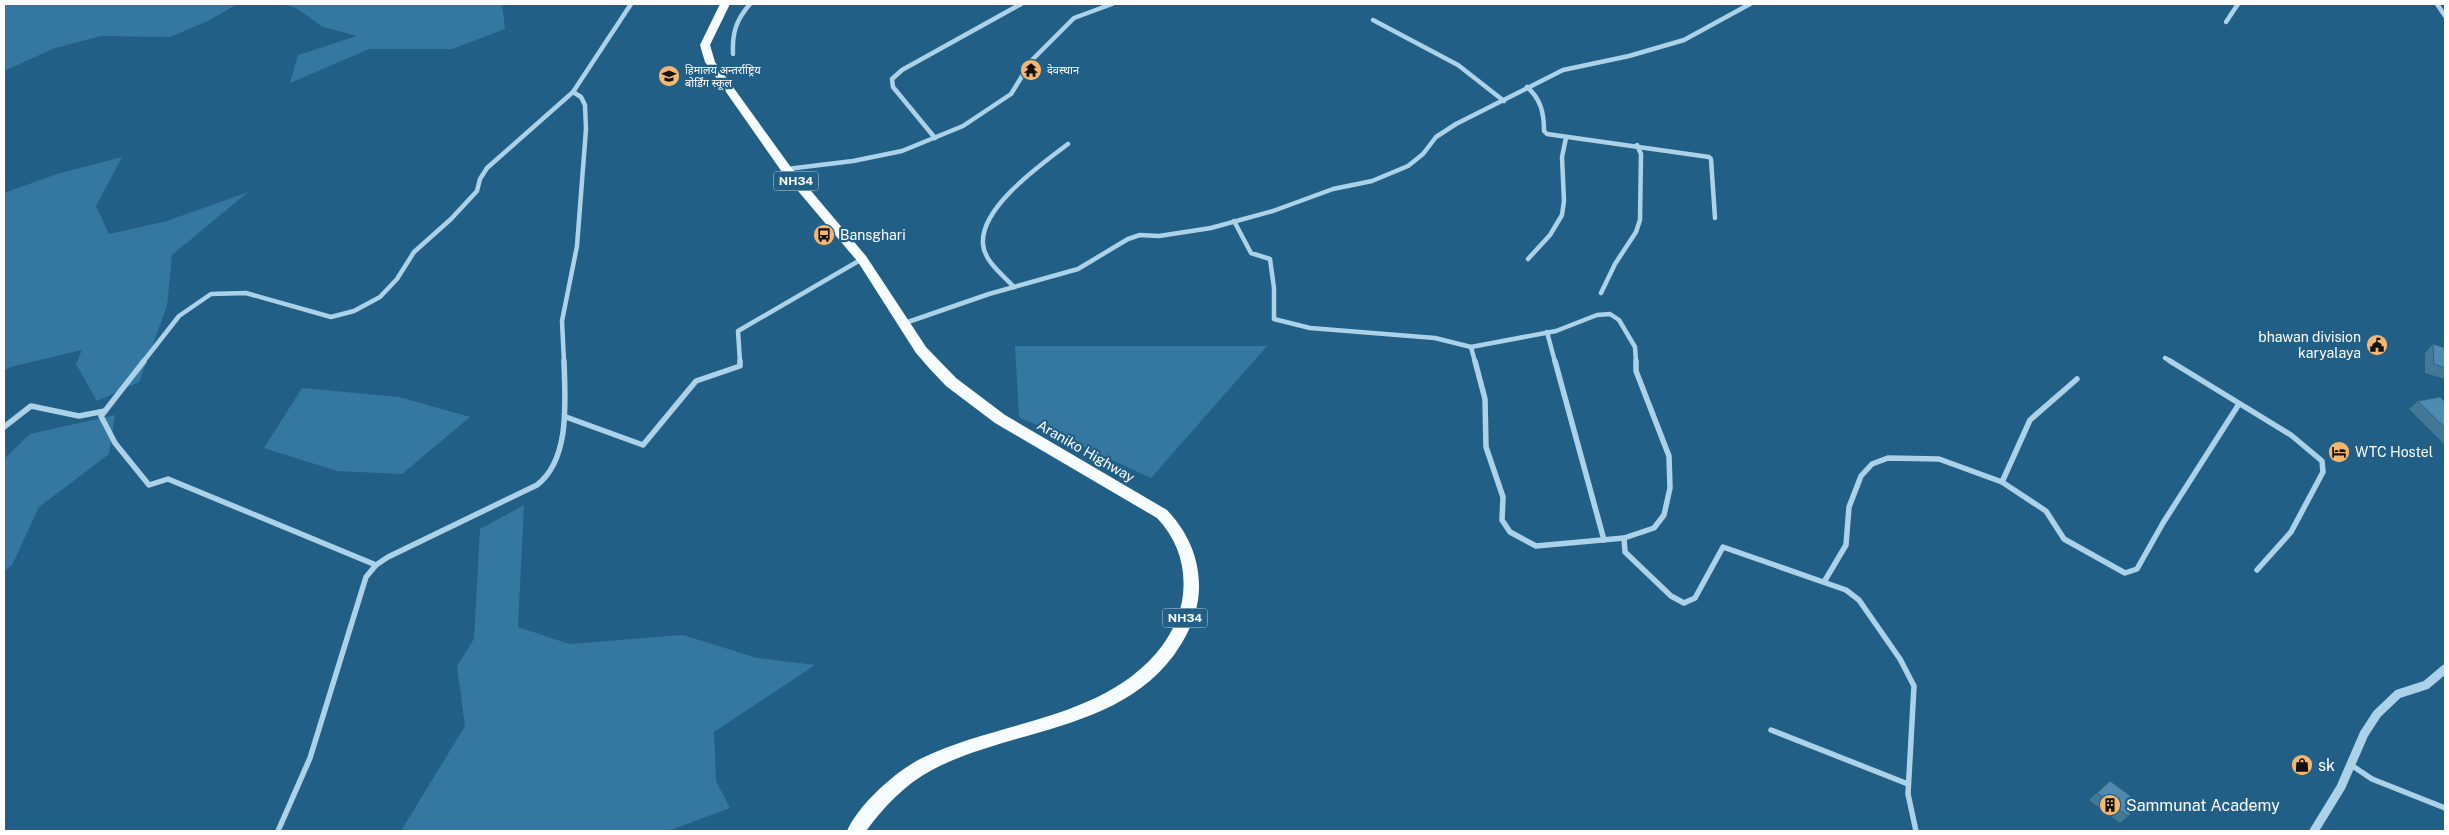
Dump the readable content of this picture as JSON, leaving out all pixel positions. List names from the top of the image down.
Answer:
{
  "streets": {
    "highway": ["NH34", "Araniko Highway"]
  },
  "places": {
    "temple": ["देवस्थान"],
    "school or university": ["हिमालय अन्तर्राष्ट्रिय बोर्डिंग स्कूल"],
    "bus stop": ["Bansghari"],
    "public building": ["bhawan division karyalaya"],
    "hotel": ["WTC Hostel"],
    "shop": ["sk"],
    "building": ["Sammunat Academy"]
  }
}
